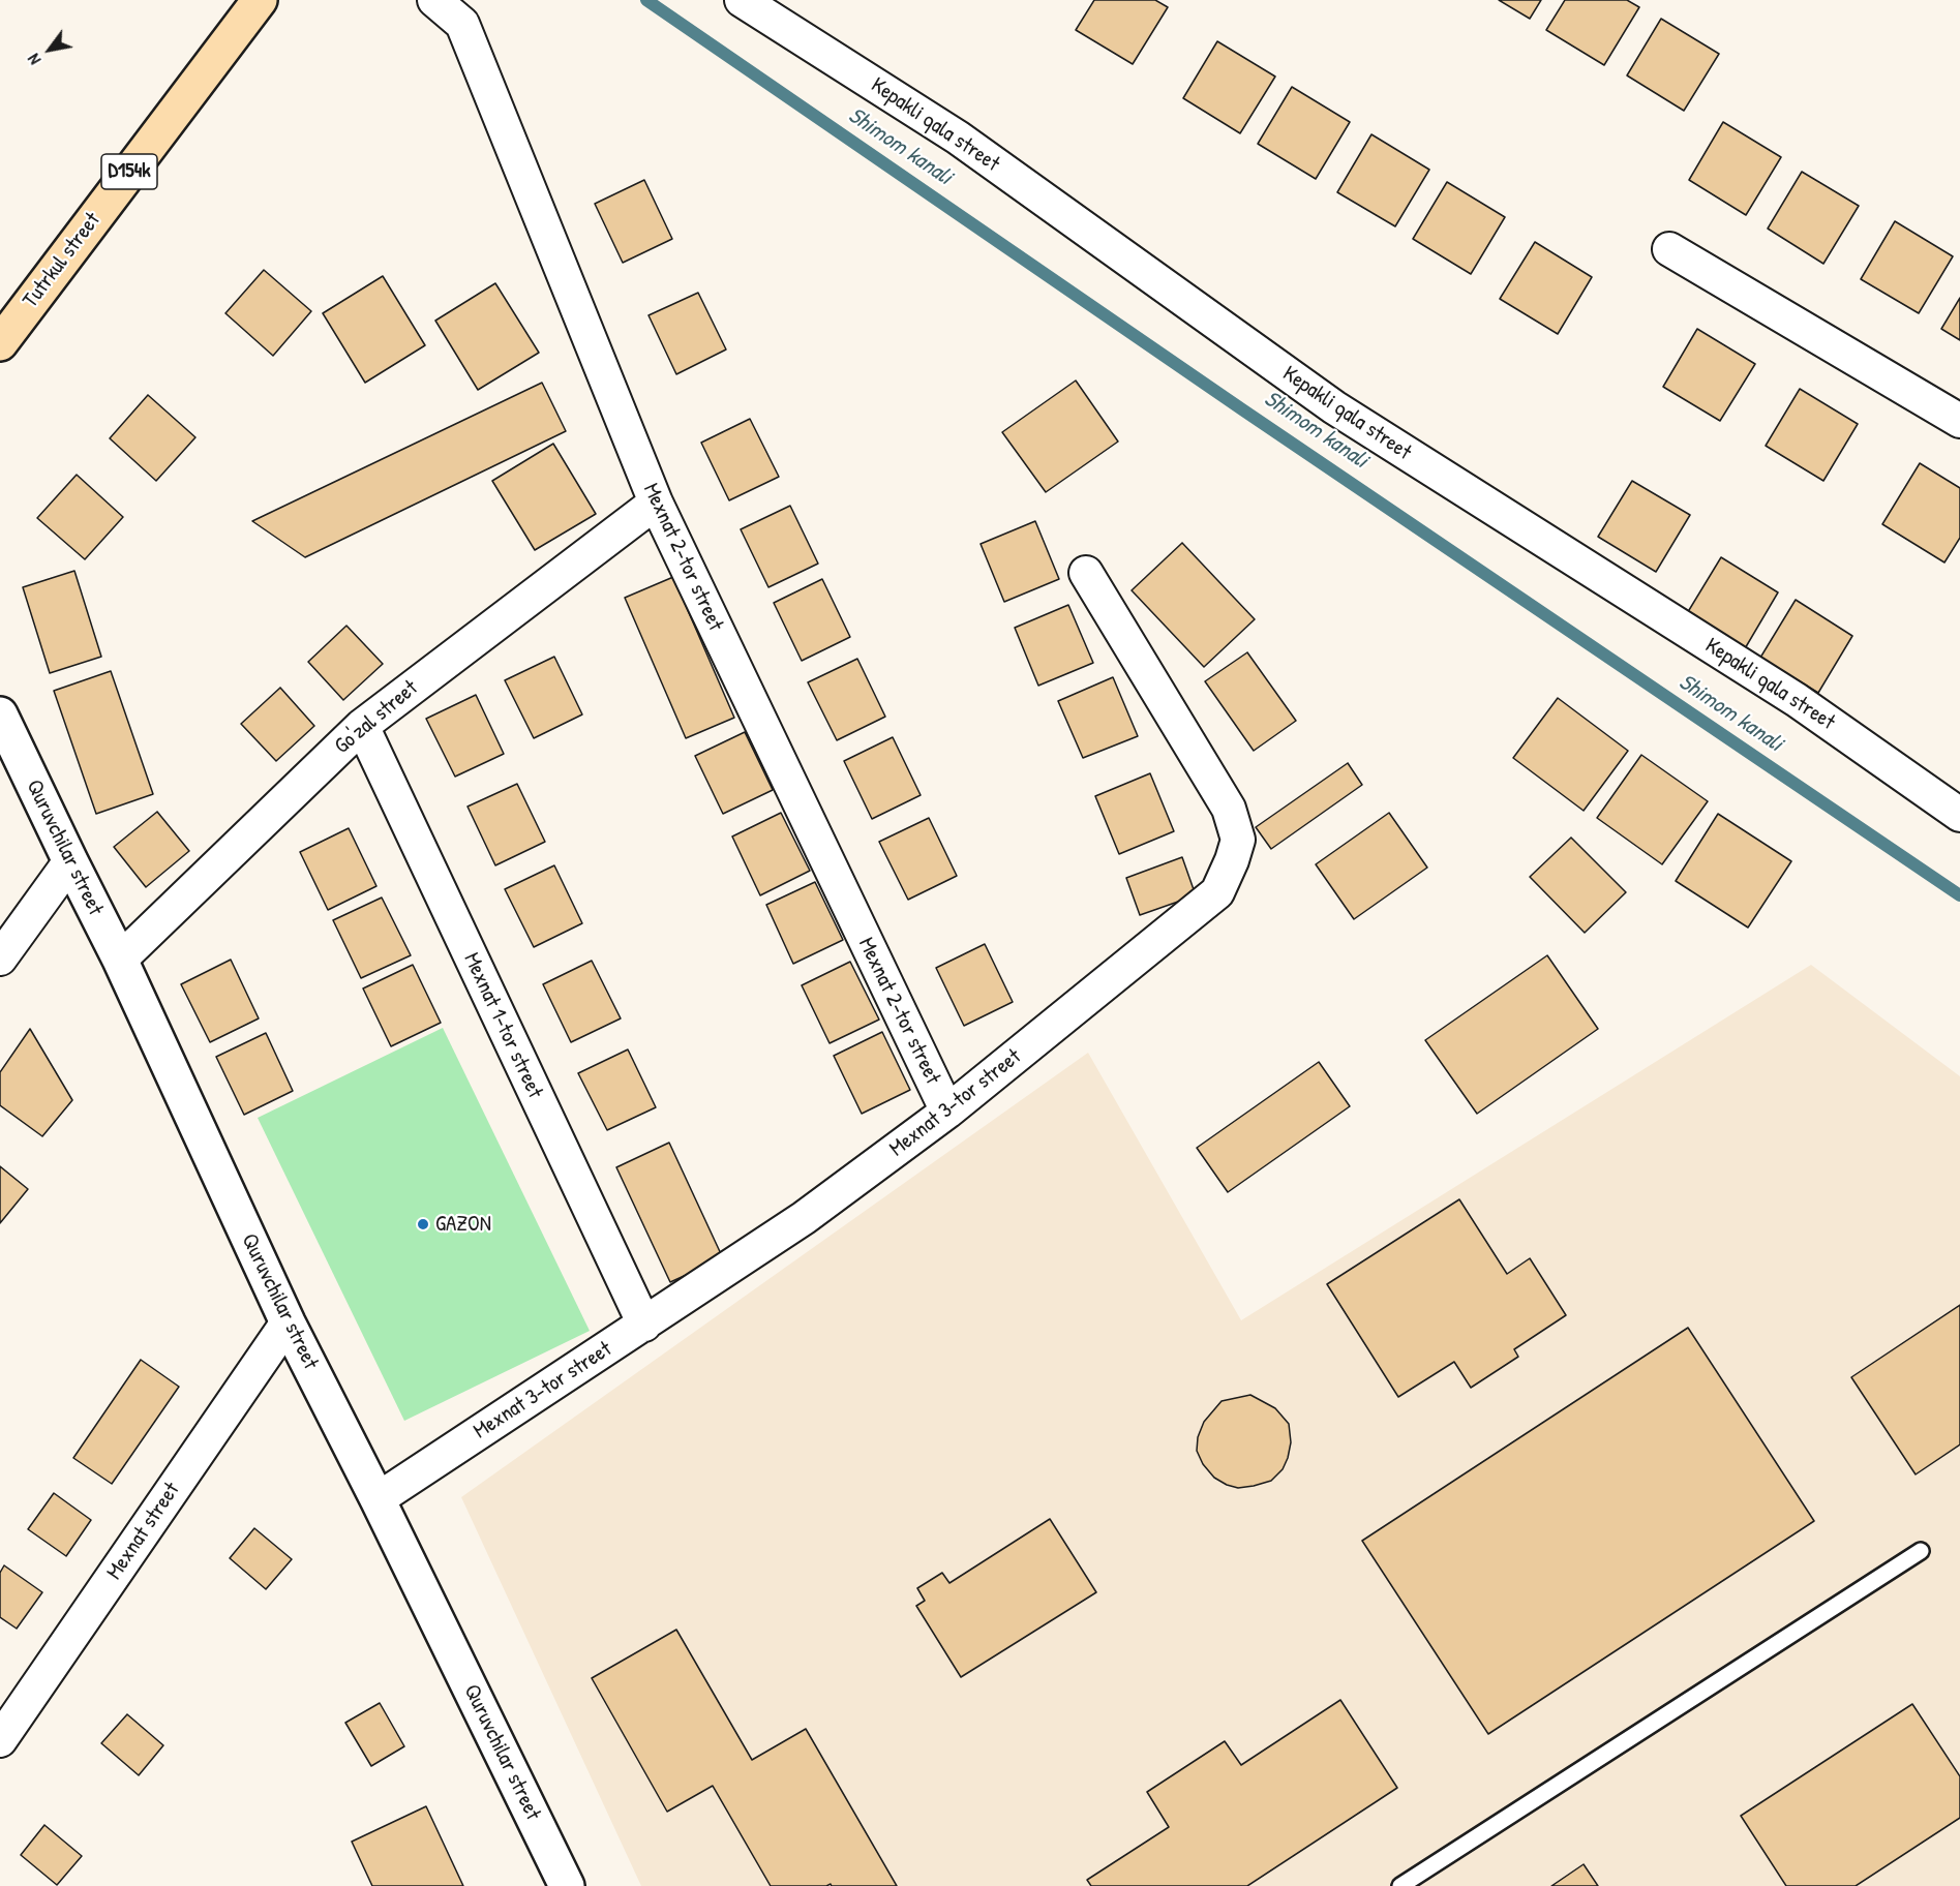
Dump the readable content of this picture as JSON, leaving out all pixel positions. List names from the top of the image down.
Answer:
{
  "streets": {
    "main road": ["D154k", "Tutrkul street"],
    "street": [
      "Kepakli qala street",
      "Mexnat 2-tor street",
      "Go'zal street",
      "Quruvchilar street",
      "Mexnat 1-tor street",
      "Mexnat 3-tor street",
      "Mexnat street"
    ]
  },
  "crossings": [
    ["Mexnat 2-tor street", "Go'zal street"],
    ["Mexnat 2-tor street", "Mexnat 3-tor street"],
    ["Go'zal street", "Quruvchilar street"],
    ["Go'zal street", "Mexnat 1-tor street"],
    ["Quruvchilar street", "Mexnat 3-tor street"],
    ["Quruvchilar street", "Mexnat street"],
    ["Mexnat 1-tor street", "Mexnat 3-tor street"]
  ],
  "water": ["Shimom kanali"],
  "places": ["GAZON"],
  "north": "bottom left"
}
